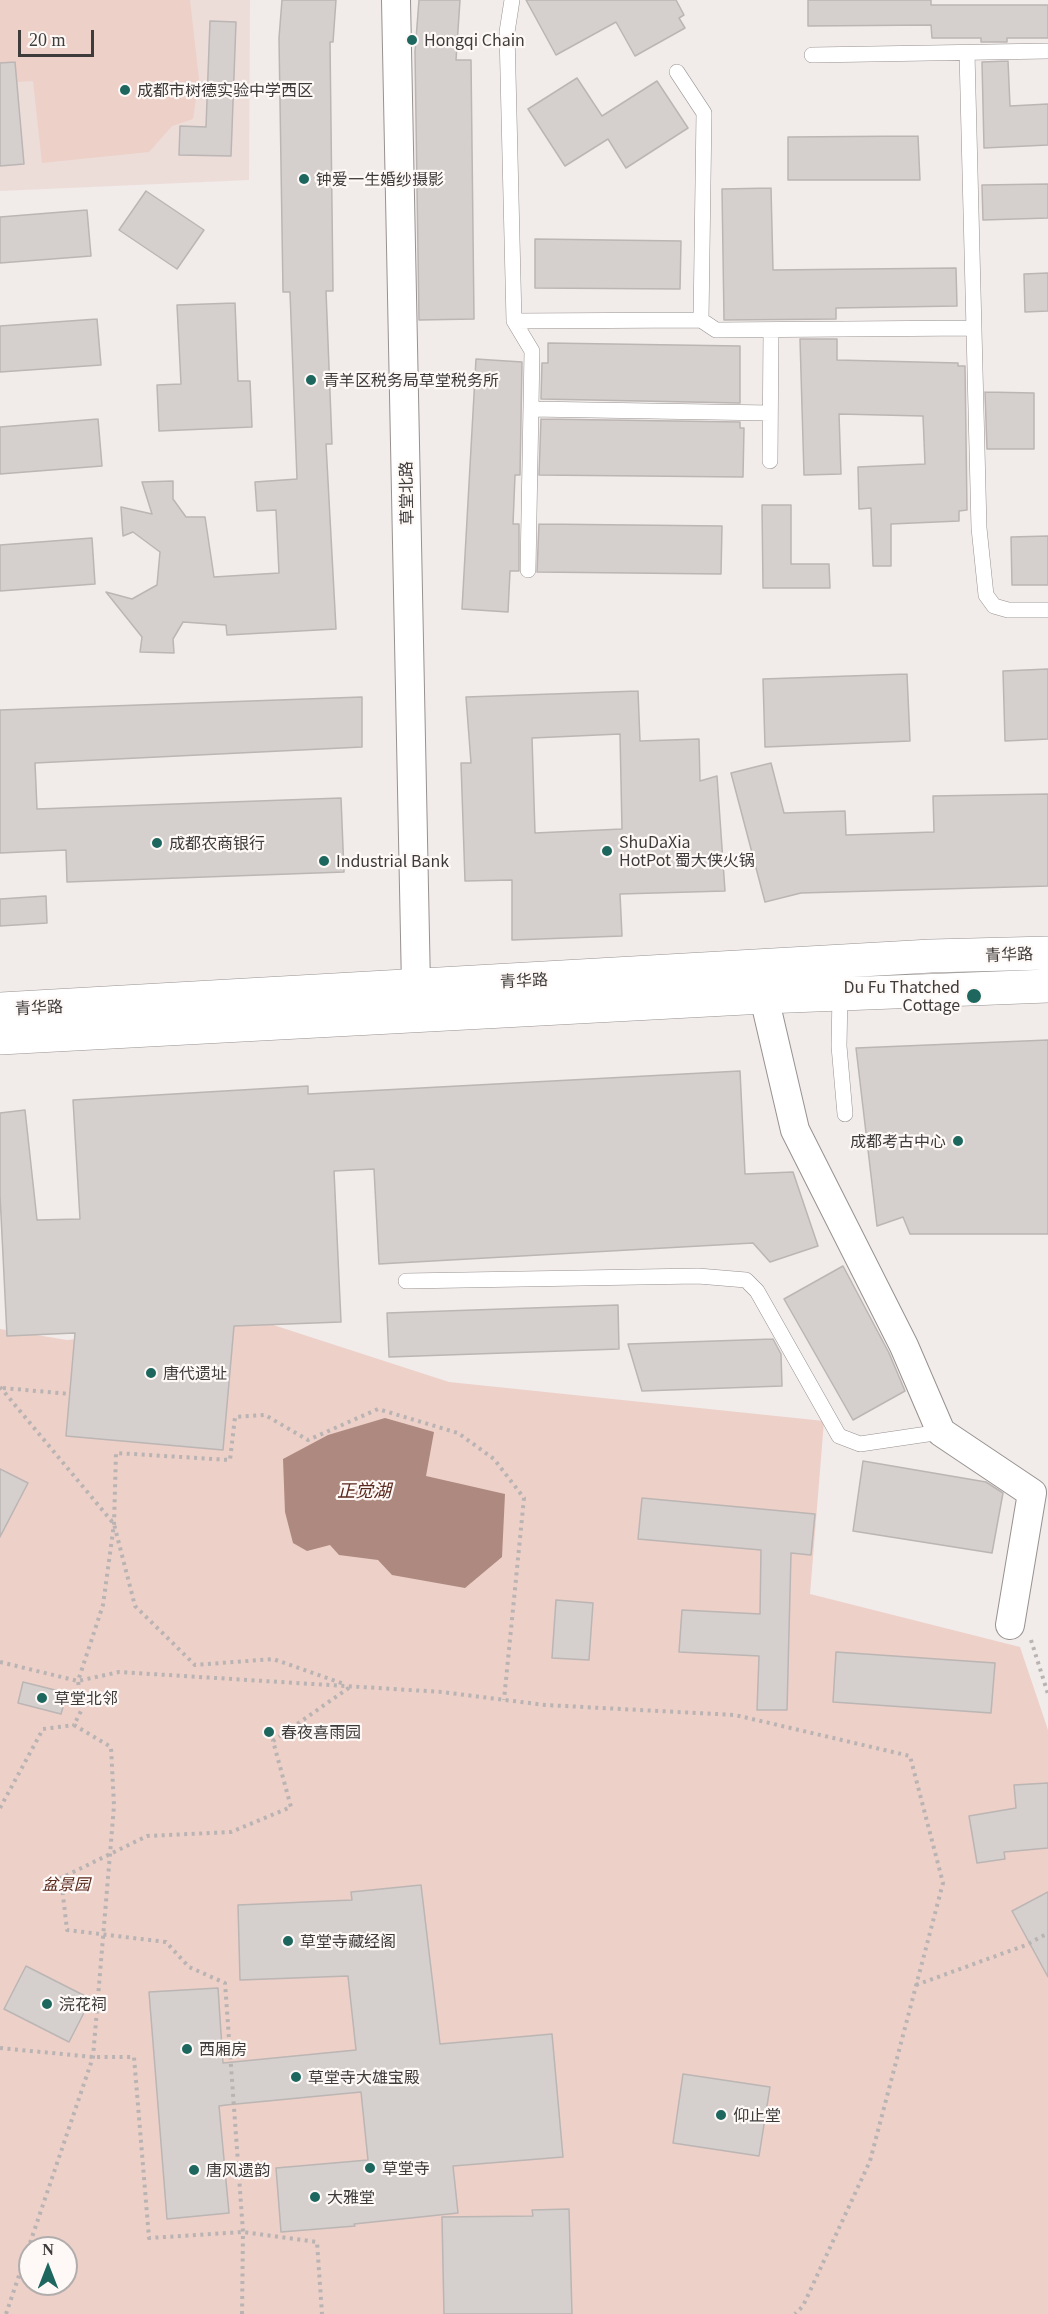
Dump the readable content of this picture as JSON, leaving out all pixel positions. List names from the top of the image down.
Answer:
{
  "streets": {
    "main road": ["青华路"],
    "street": ["草堂北路"]
  },
  "crossings": [
    ["草堂北路", "青华路"]
  ],
  "water": ["正觉湖"],
  "parks": ["盆景园"],
  "places": [
    "Hongqi Chain",
    "成都市树德实验中学西区",
    "钟爱一生婚纱摄影",
    "青羊区税务局草堂税务所",
    "成都农商银行",
    "ShuDaXia HotPot 蜀大侠火锅",
    "Industrial Bank",
    "Du Fu Thatched Cottage",
    "成都考古中心",
    "唐代遗址",
    "草堂北邻",
    "春夜喜雨园",
    "草堂寺藏经阁",
    "浣花祠",
    "西厢房",
    "草堂寺大雄宝殿",
    "仰止堂",
    "草堂寺",
    "唐风遗韵",
    "大雅堂"
  ],
  "scale_bar": "20 m",
  "north": "top"
}
